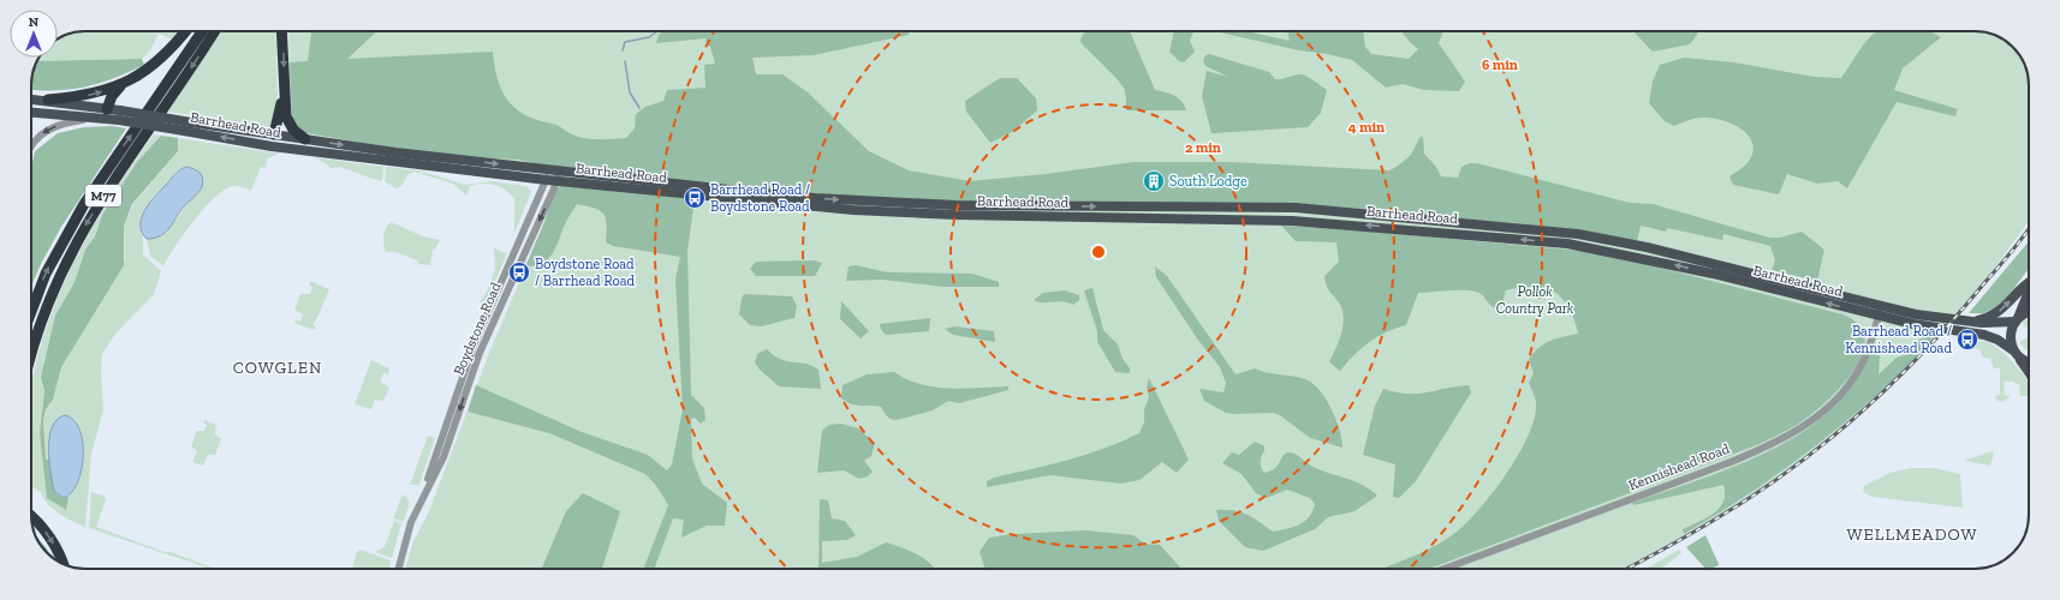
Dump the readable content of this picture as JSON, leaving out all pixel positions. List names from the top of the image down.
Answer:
{
  "streets": {
    "highway": ["M77"],
    "main road": ["Barrhead Road"],
    "street": ["Boydstone Road", "Kennishead Road"]
  },
  "crossings": [
    ["Barrhead Road", "Boydstone Road"],
    ["Barrhead Road", "Kennishead Road"]
  ],
  "districts": ["COWGLEN", "WELLMEADOW"],
  "parks": ["Pollok Country Park"],
  "places": {
    "building": ["South Lodge"],
    "bus stop": ["Barrhead Road / Boydstone Road", "Boydstone Road / Barrhead Road", "Barrhead Road / Kennishead Road"]
  },
  "north": "top",
  "rings": ["6 min", "4 min", "2 min"]
}
